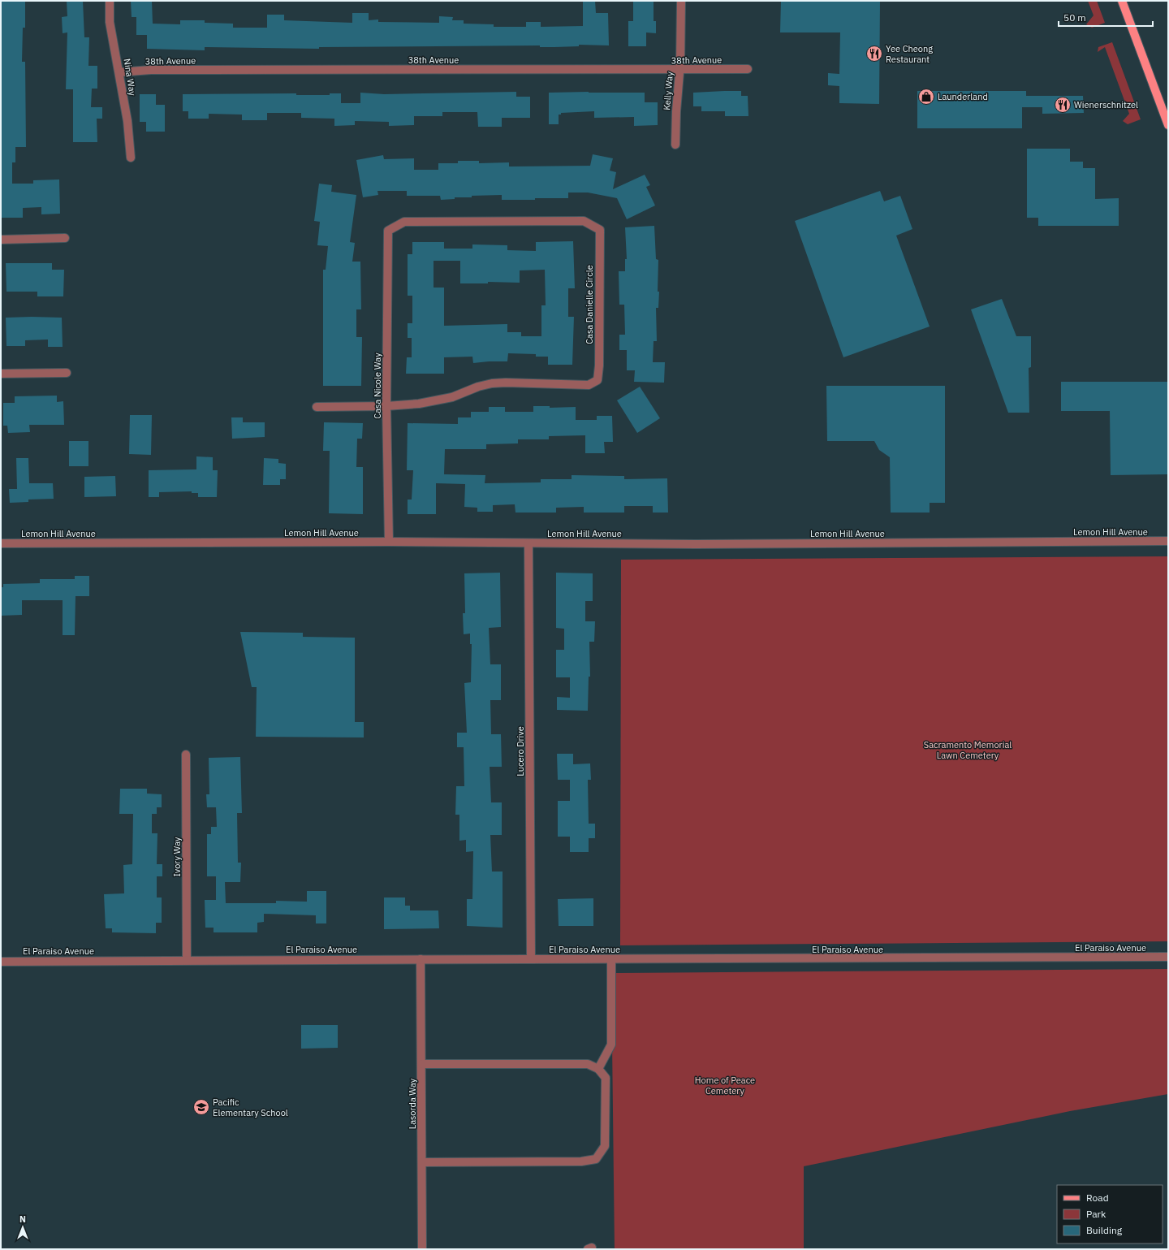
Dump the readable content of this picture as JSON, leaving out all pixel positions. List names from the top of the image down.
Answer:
{
  "streets": {
    "street": [
      "38th Avenue",
      "Nina Way",
      "Kelly Way",
      "Casa Danielle Circle",
      "Casa Nicole Way",
      "Lemon Hill Avenue",
      "Lucero Drive",
      "Ivory Way",
      "El Paraiso Avenue",
      "Lasorda Way"
    ]
  },
  "crossings": [
    ["38th Avenue", "Nina Way"],
    ["38th Avenue", "Kelly Way"],
    ["Casa Danielle Circle", "Casa Nicole Way"],
    ["Casa Nicole Way", "Lemon Hill Avenue"],
    ["Lemon Hill Avenue", "Lucero Drive"],
    ["Lucero Drive", "El Paraiso Avenue"],
    ["Ivory Way", "El Paraiso Avenue"],
    ["El Paraiso Avenue", "Lasorda Way"]
  ],
  "parks": ["Sacramento Memorial Lawn Cemetery", "Home of Peace Cemetery"],
  "places": {
    "restaurant": ["Yee Cheong Restaurant", "Wienerschnitzel"],
    "shop": ["Launderland"],
    "school or university": ["Pacific Elementary School"]
  },
  "legend": ["Road", "Park", "Building"],
  "scale_bar": "50 m",
  "north": "top"
}
